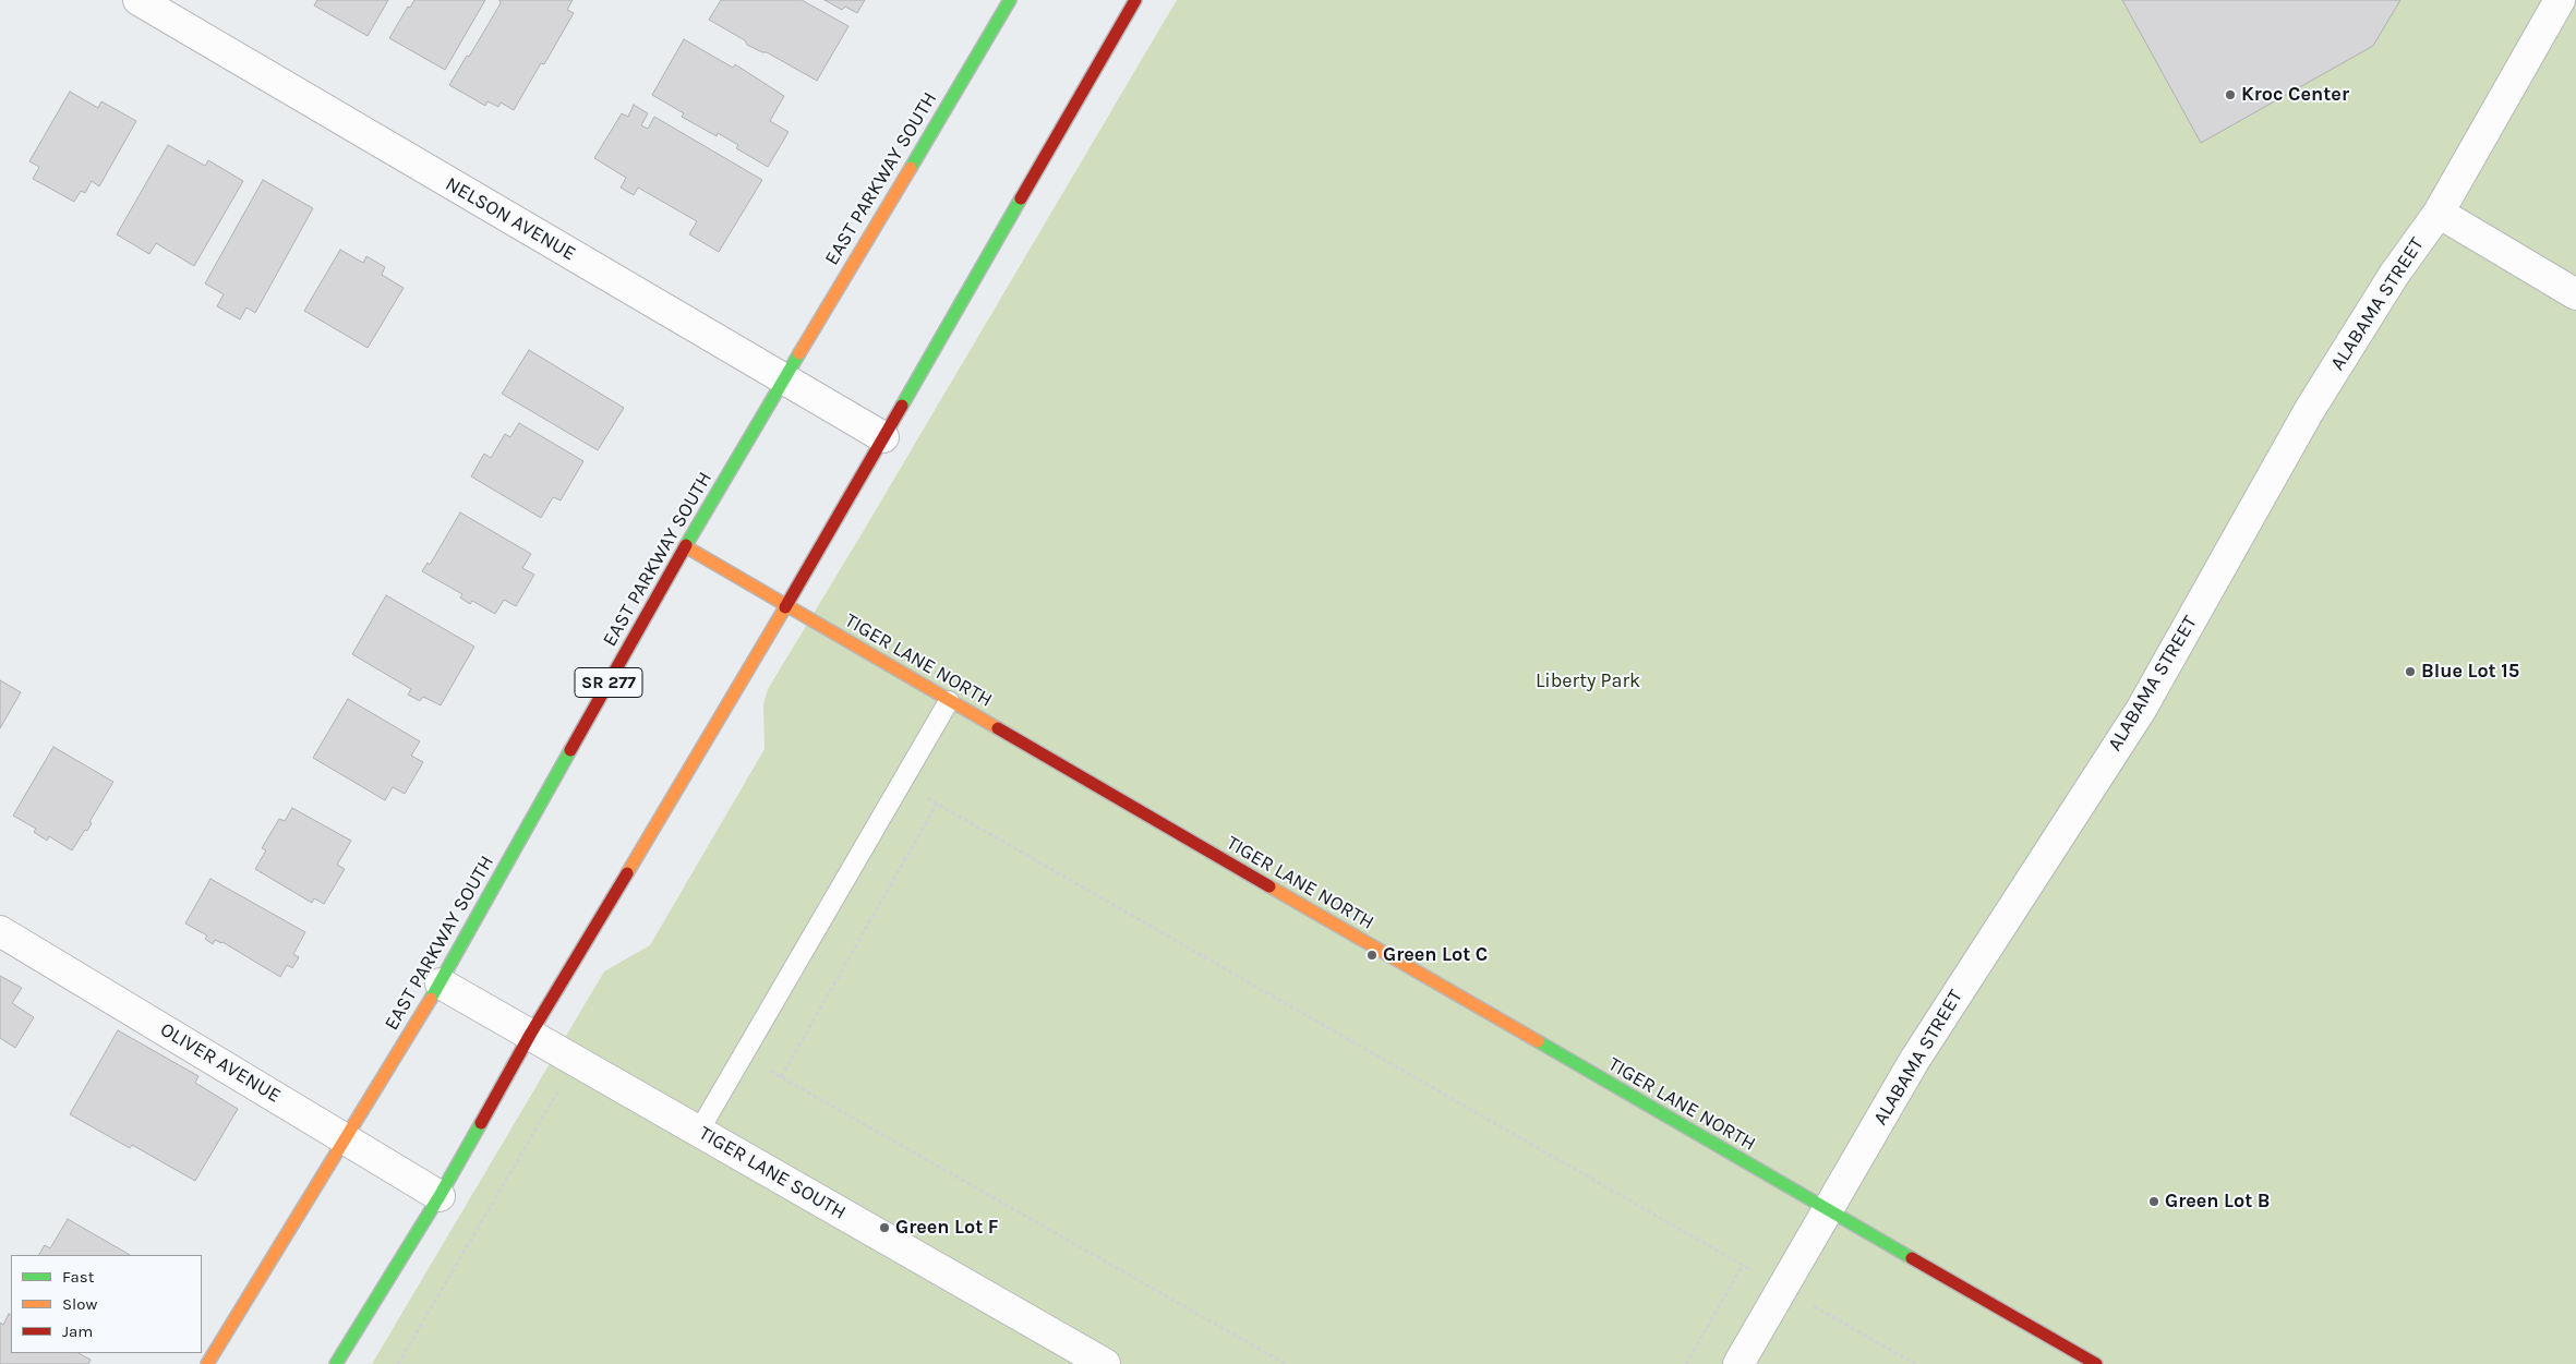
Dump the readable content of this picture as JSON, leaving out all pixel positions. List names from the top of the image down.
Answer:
{
  "streets": {
    "main road": ["EAST PARKWAY SOUTH", "TIGER LANE NORTH", "SR 277"],
    "street": [
      "NELSON AVENUE",
      "ALABAMA STREET",
      "OLIVER AVENUE",
      "TIGER LANE SOUTH"
    ]
  },
  "crossings": [
    ["EAST PARKWAY SOUTH", "NELSON AVENUE"],
    ["EAST PARKWAY SOUTH", "TIGER LANE NORTH"],
    ["EAST PARKWAY SOUTH", "OLIVER AVENUE"],
    ["EAST PARKWAY SOUTH", "TIGER LANE SOUTH"],
    ["ALABAMA STREET", "TIGER LANE NORTH"]
  ],
  "parks": ["Liberty Park"],
  "places": [
    "Kroc Center",
    "Blue Lot 15",
    "Green Lot C",
    "Green Lot B",
    "Green Lot F"
  ],
  "legend": ["Fast", "Slow", "Jam"]
}
